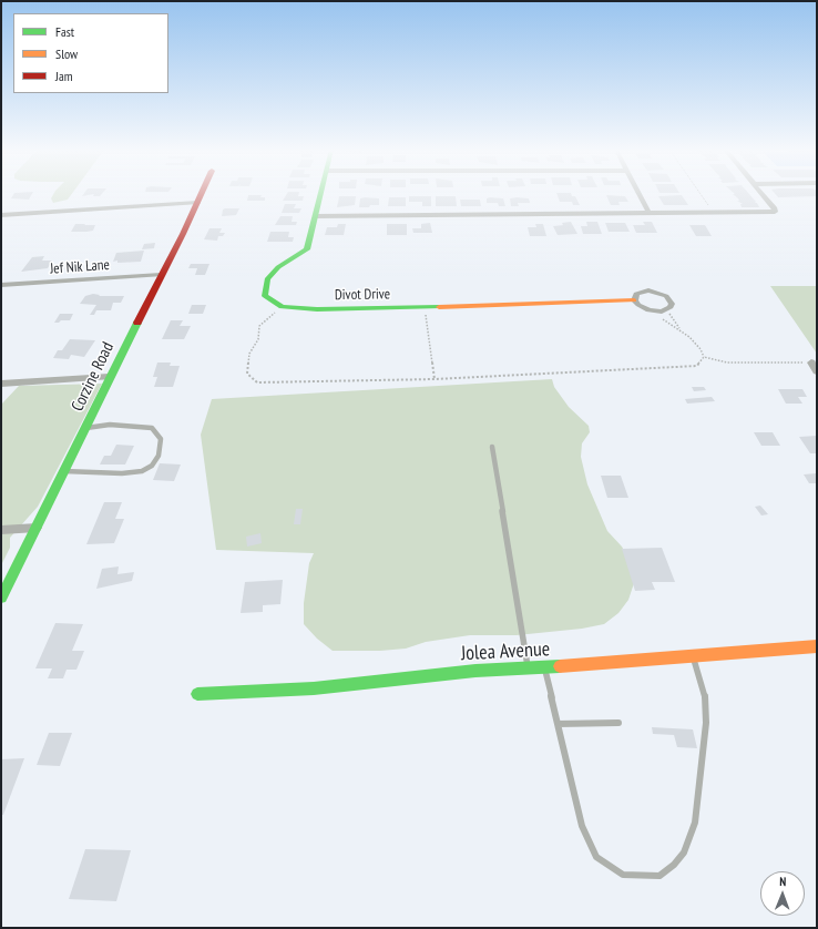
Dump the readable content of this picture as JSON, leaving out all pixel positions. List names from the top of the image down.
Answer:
{
  "streets": {
    "street": [
      "Jef Nik Lane",
      "Divot Drive",
      "Corzine Road",
      "Jolea Avenue"
    ]
  },
  "crossings": [
    ["Jef Nik Lane", "Corzine Road"]
  ],
  "legend": ["Fast", "Slow", "Jam"],
  "north": "top"
}
